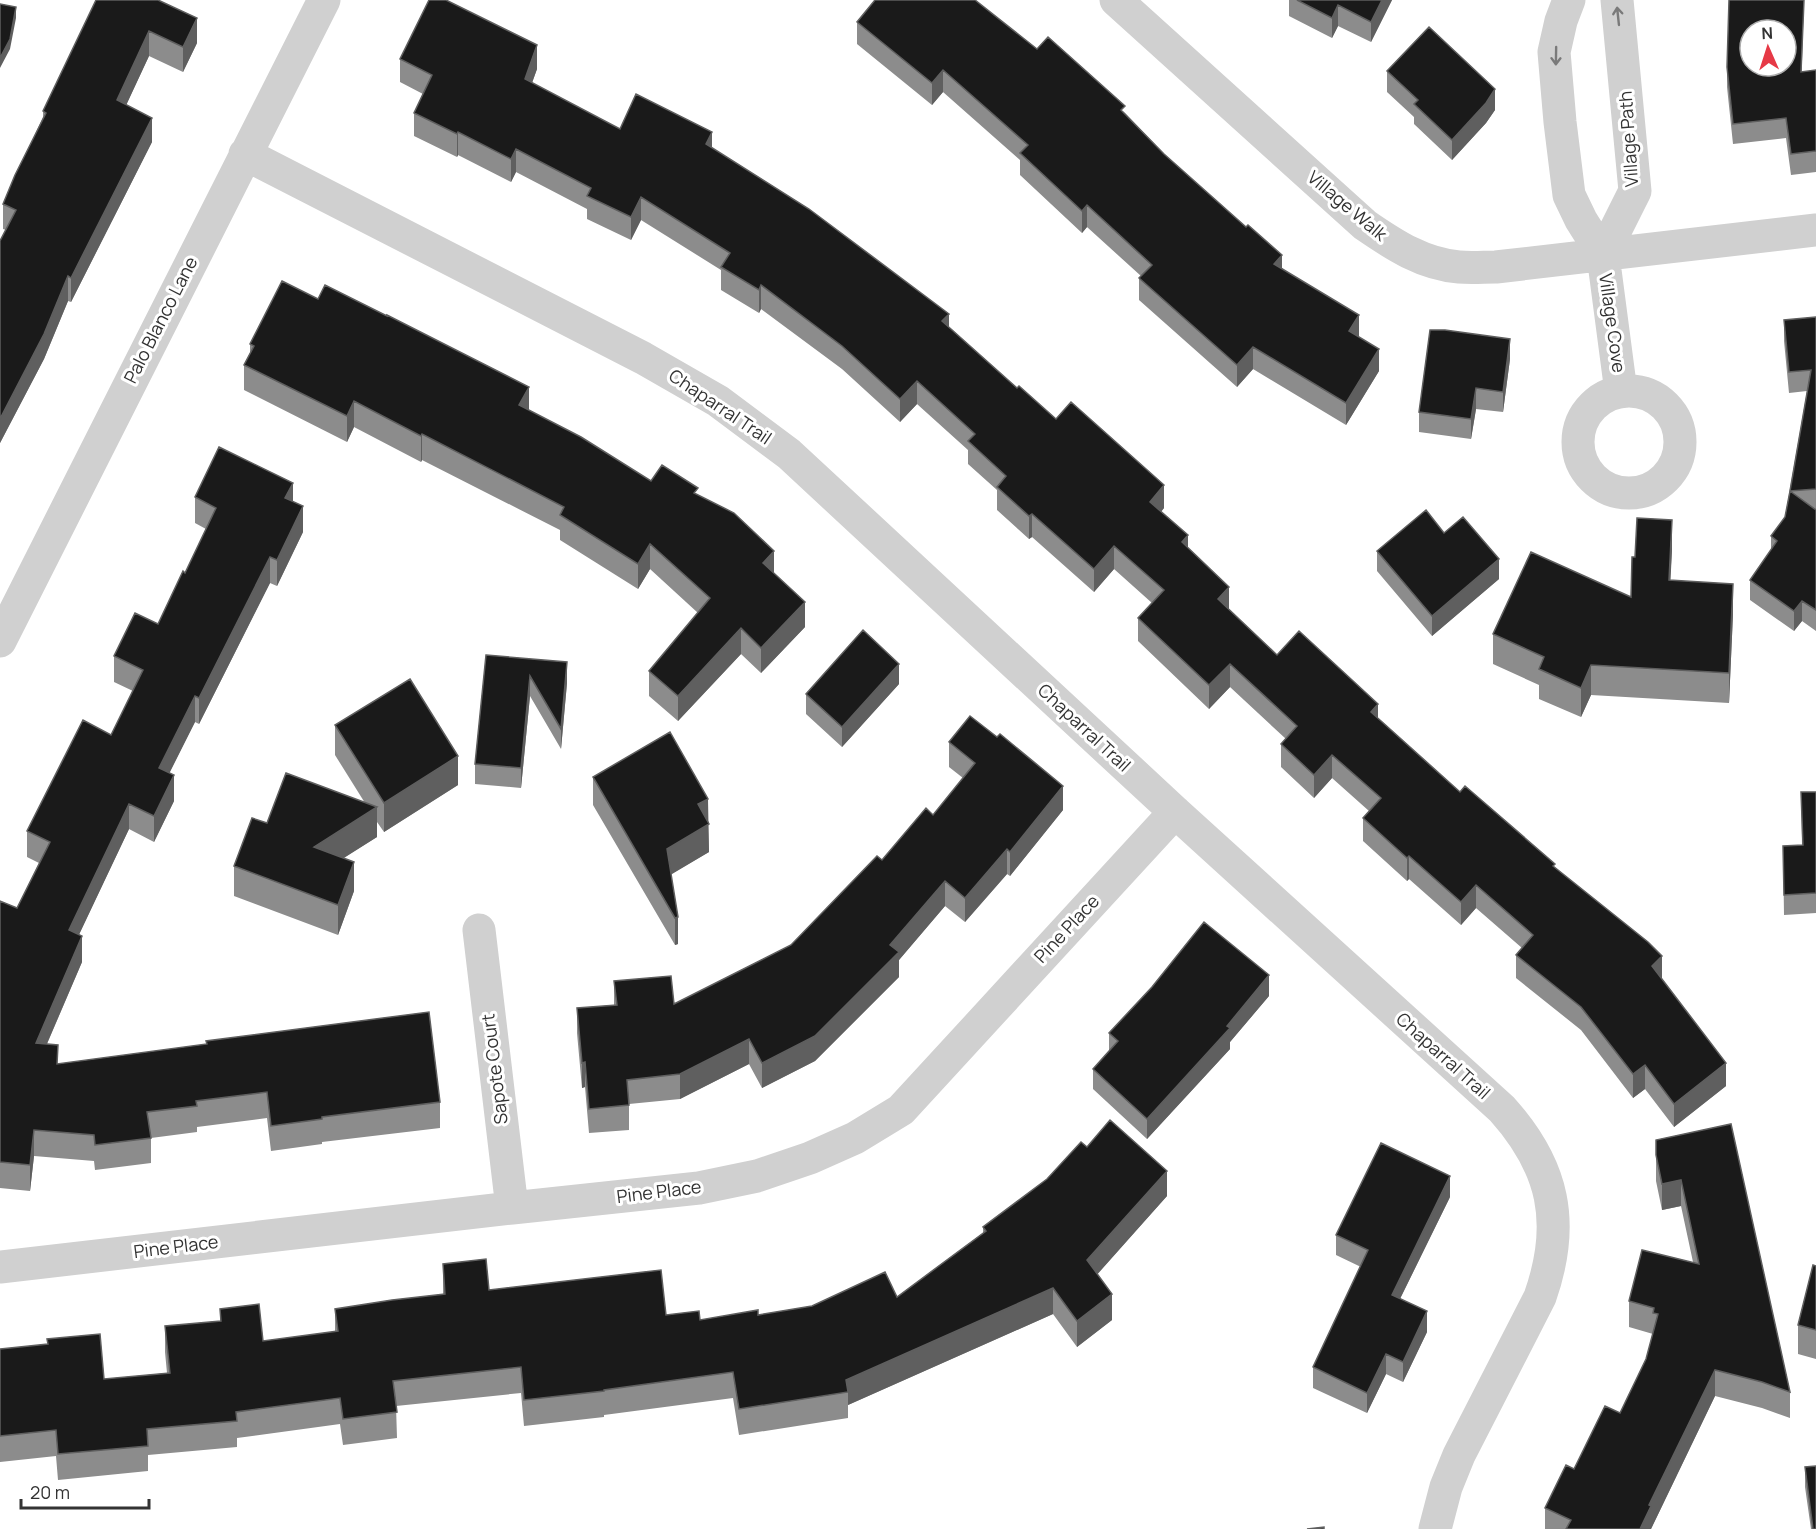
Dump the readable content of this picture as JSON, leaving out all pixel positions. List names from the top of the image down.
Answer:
{
  "streets": {
    "street": [
      "Village Path",
      "Village Walk",
      "Palo Blanco Lane",
      "Village Cove",
      "Chaparral Trail",
      "Pine Place",
      "Sapote Court"
    ]
  },
  "crossings": [
    ["Village Path", "Village Walk"],
    ["Village Path", "Village Cove"],
    ["Village Walk", "Village Cove"],
    ["Palo Blanco Lane", "Chaparral Trail"],
    ["Chaparral Trail", "Pine Place"],
    ["Pine Place", "Sapote Court"]
  ],
  "scale_bar": "20 m",
  "north": "top"
}
